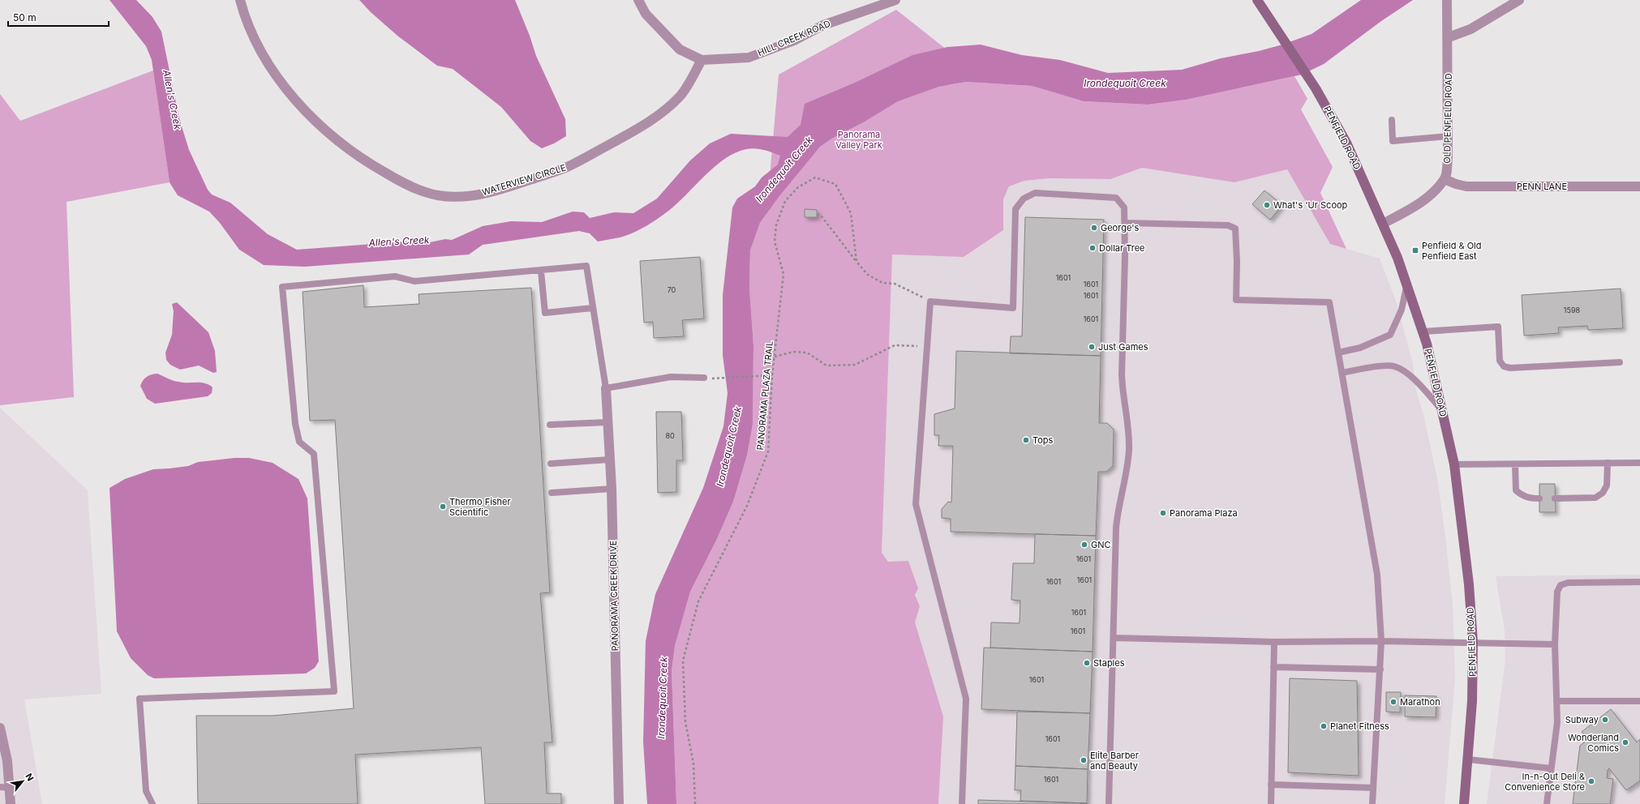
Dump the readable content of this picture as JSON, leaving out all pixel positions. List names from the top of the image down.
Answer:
{
  "streets": {
    "main road": ["PENFIELD ROAD"],
    "street": [
      "HILL CREEK ROAD",
      "OLD PENFIELD ROAD",
      "WATERVIEW CIRCLE",
      "PENN LANE",
      "PANORAMA CREEK DRIVE"
    ],
    "path": ["PANORAMA PLAZA TRAIL"]
  },
  "crossings": [
    ["HILL CREEK ROAD", "WATERVIEW CIRCLE"],
    ["OLD PENFIELD ROAD", "PENN LANE"]
  ],
  "water": ["Irondequoit Creek", "Allen's Creek"],
  "parks": ["Panorama Valley Park"],
  "places": {
    "other": [
      "What's 'Ur Scoop",
      "George's",
      "Dollar Tree",
      "Just Games",
      "Tops",
      "Thermo Fisher Scientific",
      "Panorama Plaza",
      "GNC",
      "Staples",
      "Marathon",
      "Subway",
      "Planet Fitness",
      "Wonderland Comics",
      "Elite Barber and Beauty",
      "In-n-Out Deli & Convenience Store"
    ],
    "transit": ["Penfield & Old Penfield East"]
  },
  "house_numbers": [
    "1601",
    "1601",
    "70",
    "1601",
    "1598",
    "1601",
    "80",
    "1601",
    "1601",
    "1601",
    "1601",
    "1601",
    "1601",
    "1601",
    "1601"
  ],
  "scale_bar": "50 m",
  "north": "top right"
}
